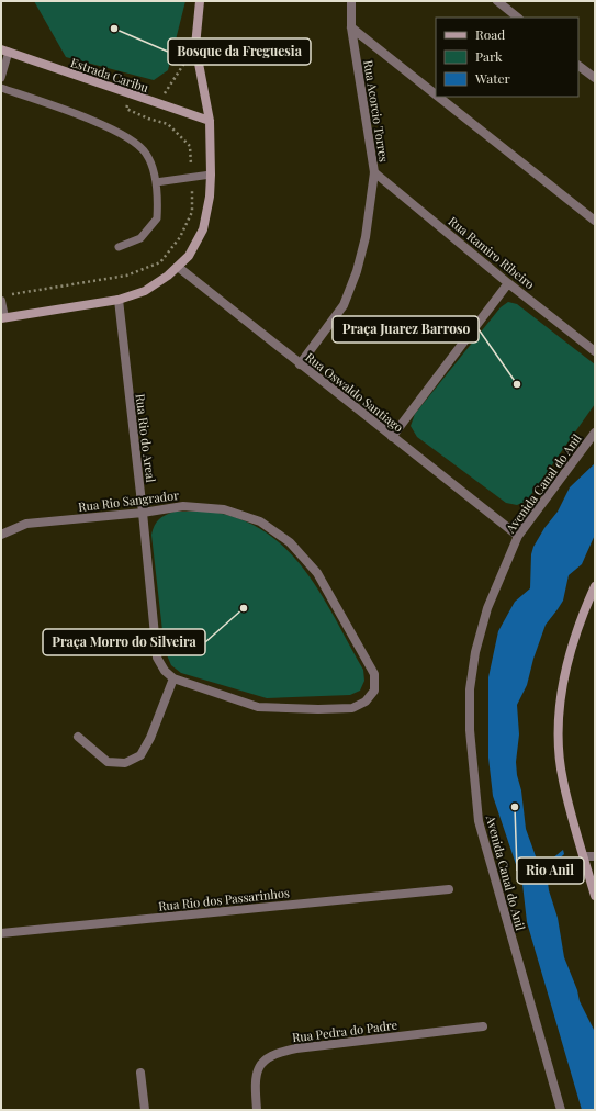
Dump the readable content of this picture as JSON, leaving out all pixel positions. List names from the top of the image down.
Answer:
{
  "streets": {
    "street": [
      "Estrada Caribu",
      "Rua Acorcio Torres",
      "Rua Ramiro Ribeiro",
      "Rua Oswaldo Santiago",
      "Rua Rio do Areal",
      "Avenida Canal do Anil",
      "Rua Rio Sangrador",
      "Rua Rio dos Passarinhos",
      "Rua Pedra do Padre"
    ]
  },
  "crossings": [
    ["Rua Acorcio Torres", "Rua Ramiro Ribeiro"],
    ["Rua Acorcio Torres", "Rua Oswaldo Santiago"],
    ["Rua Oswaldo Santiago", "Avenida Canal do Anil"],
    ["Rua Rio do Areal", "Rua Rio Sangrador"]
  ],
  "places": [
    "Bosque da Freguesia",
    "Praça Juarez Barroso",
    "Praça Morro do Silveira",
    "Rio Anil"
  ],
  "legend": ["Road", "Park", "Water"]
}
